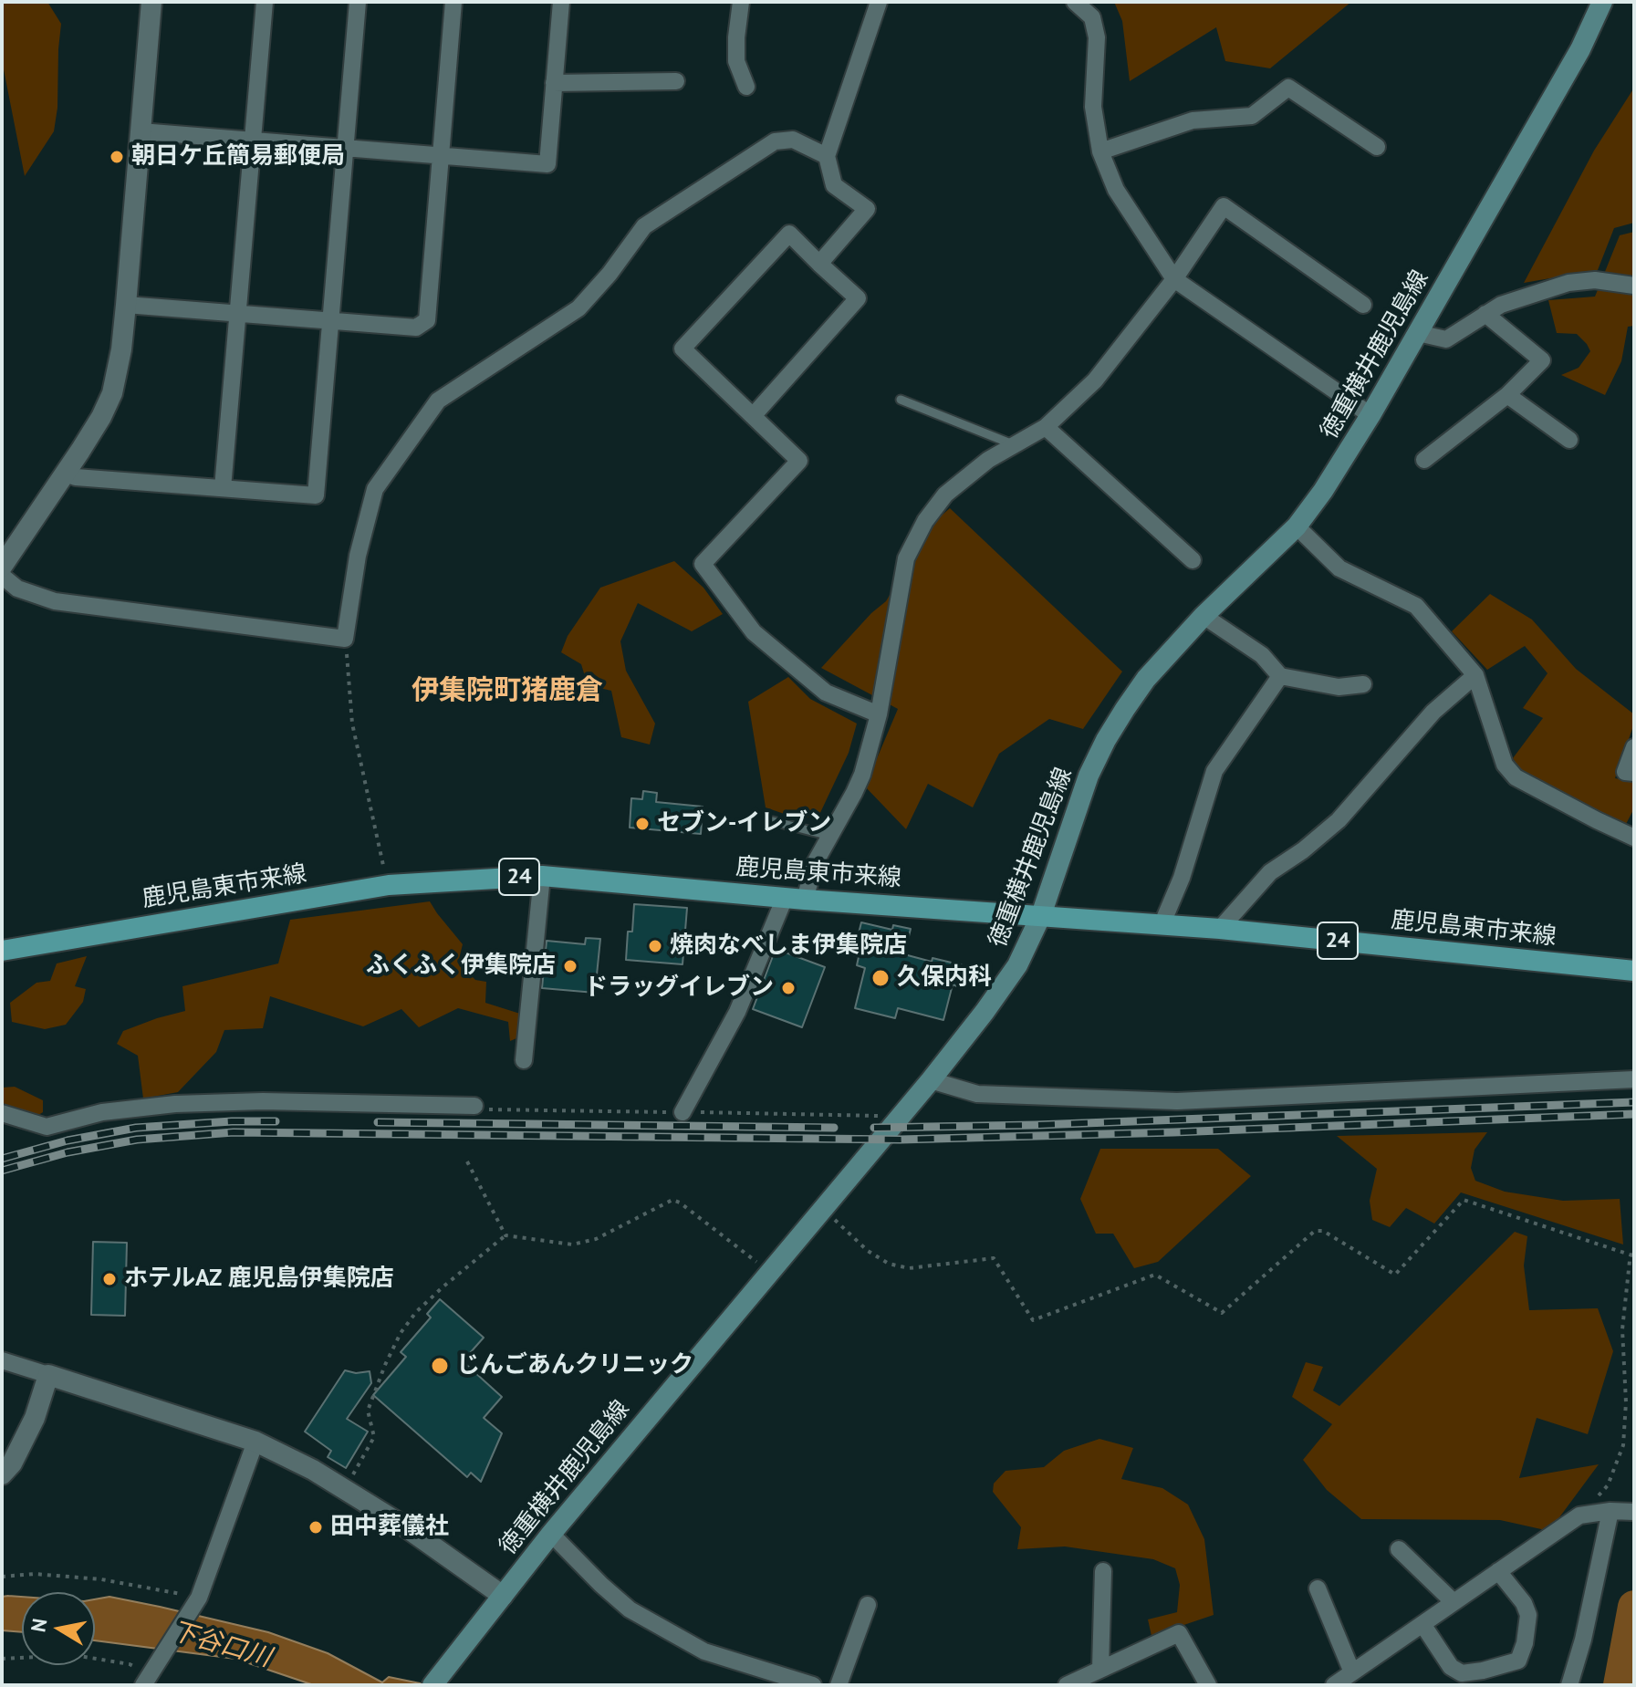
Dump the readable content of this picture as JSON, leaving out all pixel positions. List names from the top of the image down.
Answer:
{
  "streets": {
    "main road": ["徳重横井鹿児島線", "鹿児島東市来線", "24"]
  },
  "crossings": [
    ["徳重横井鹿児島線", "鹿児島東市来線"]
  ],
  "districts": ["伊集院町猪鹿倉"],
  "water": ["下谷口川"],
  "places": [
    "朝日ケ丘簡易郵便局",
    "セブン-イレブン",
    "焼肉なべしま伊集院店",
    "ふくふく伊集院店",
    "久保内科",
    "ドラッグイレブン",
    "ホテルAZ 鹿児島伊集院店",
    "じんごあんクリニック",
    "田中葬儀社"
  ],
  "north": "left"
}
